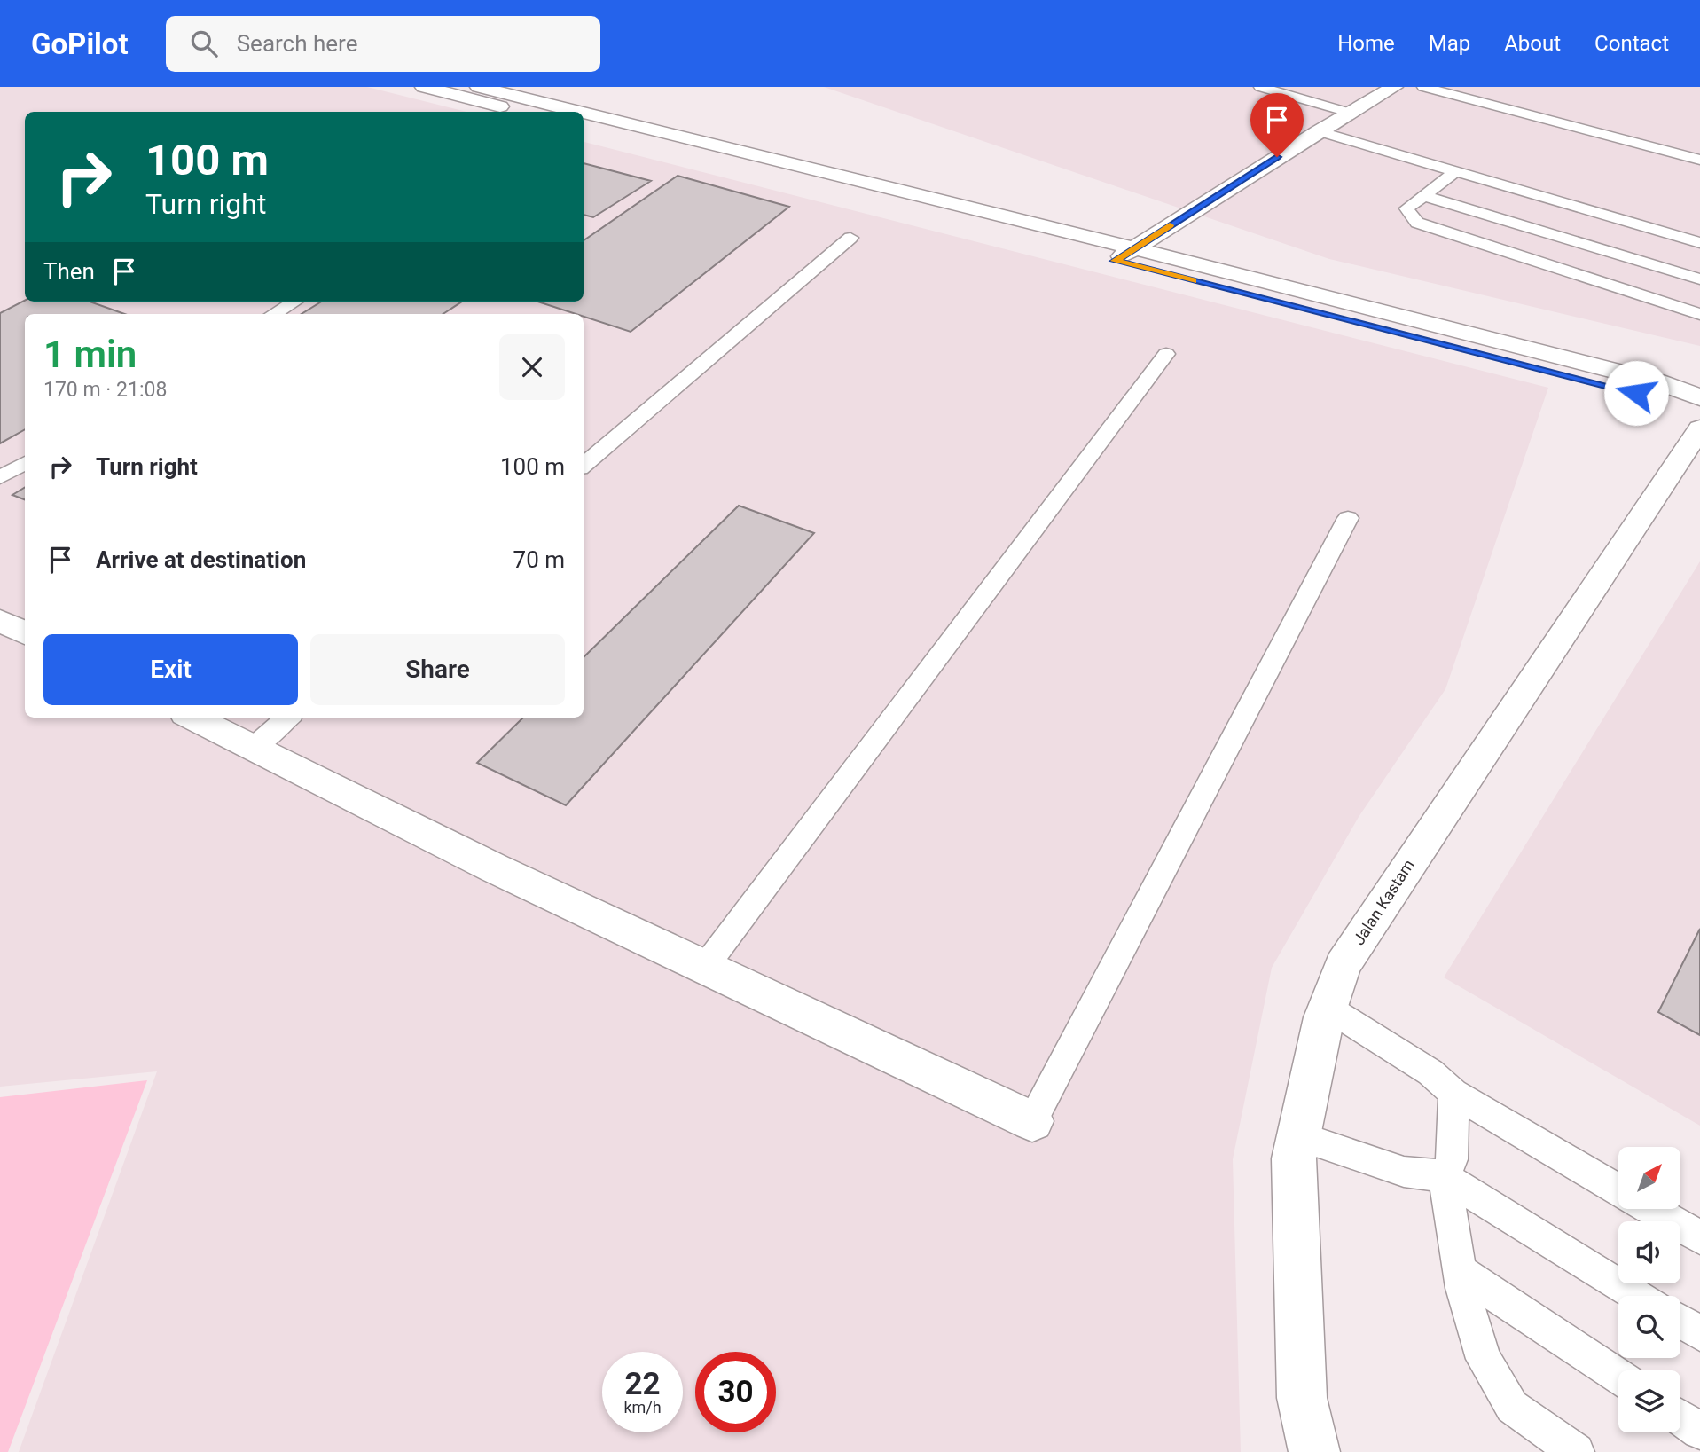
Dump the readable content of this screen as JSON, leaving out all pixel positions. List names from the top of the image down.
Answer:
{
  "streets": {
    "street": ["Jalan Kastam"]
  },
  "north": "top right",
  "page": {
    "header": "GoPilot",
    "search": "Search here",
    "nav": [
      "Home",
      "Map",
      "About",
      "Contact"
    ],
    "turn": ["100 m", "Turn right"],
    "then": "Then",
    "heading": ["1 min", "170 m · 21:08"],
    "list": [
      {
        "name": "Turn right",
        "value": "100 m"
      },
      {
        "name": "Arrive at destination",
        "value": "70 m"
      }
    ],
    "buttons": ["Exit", "Share"],
    "speed": "22 km/h",
    "limit": "30"
  }
}
